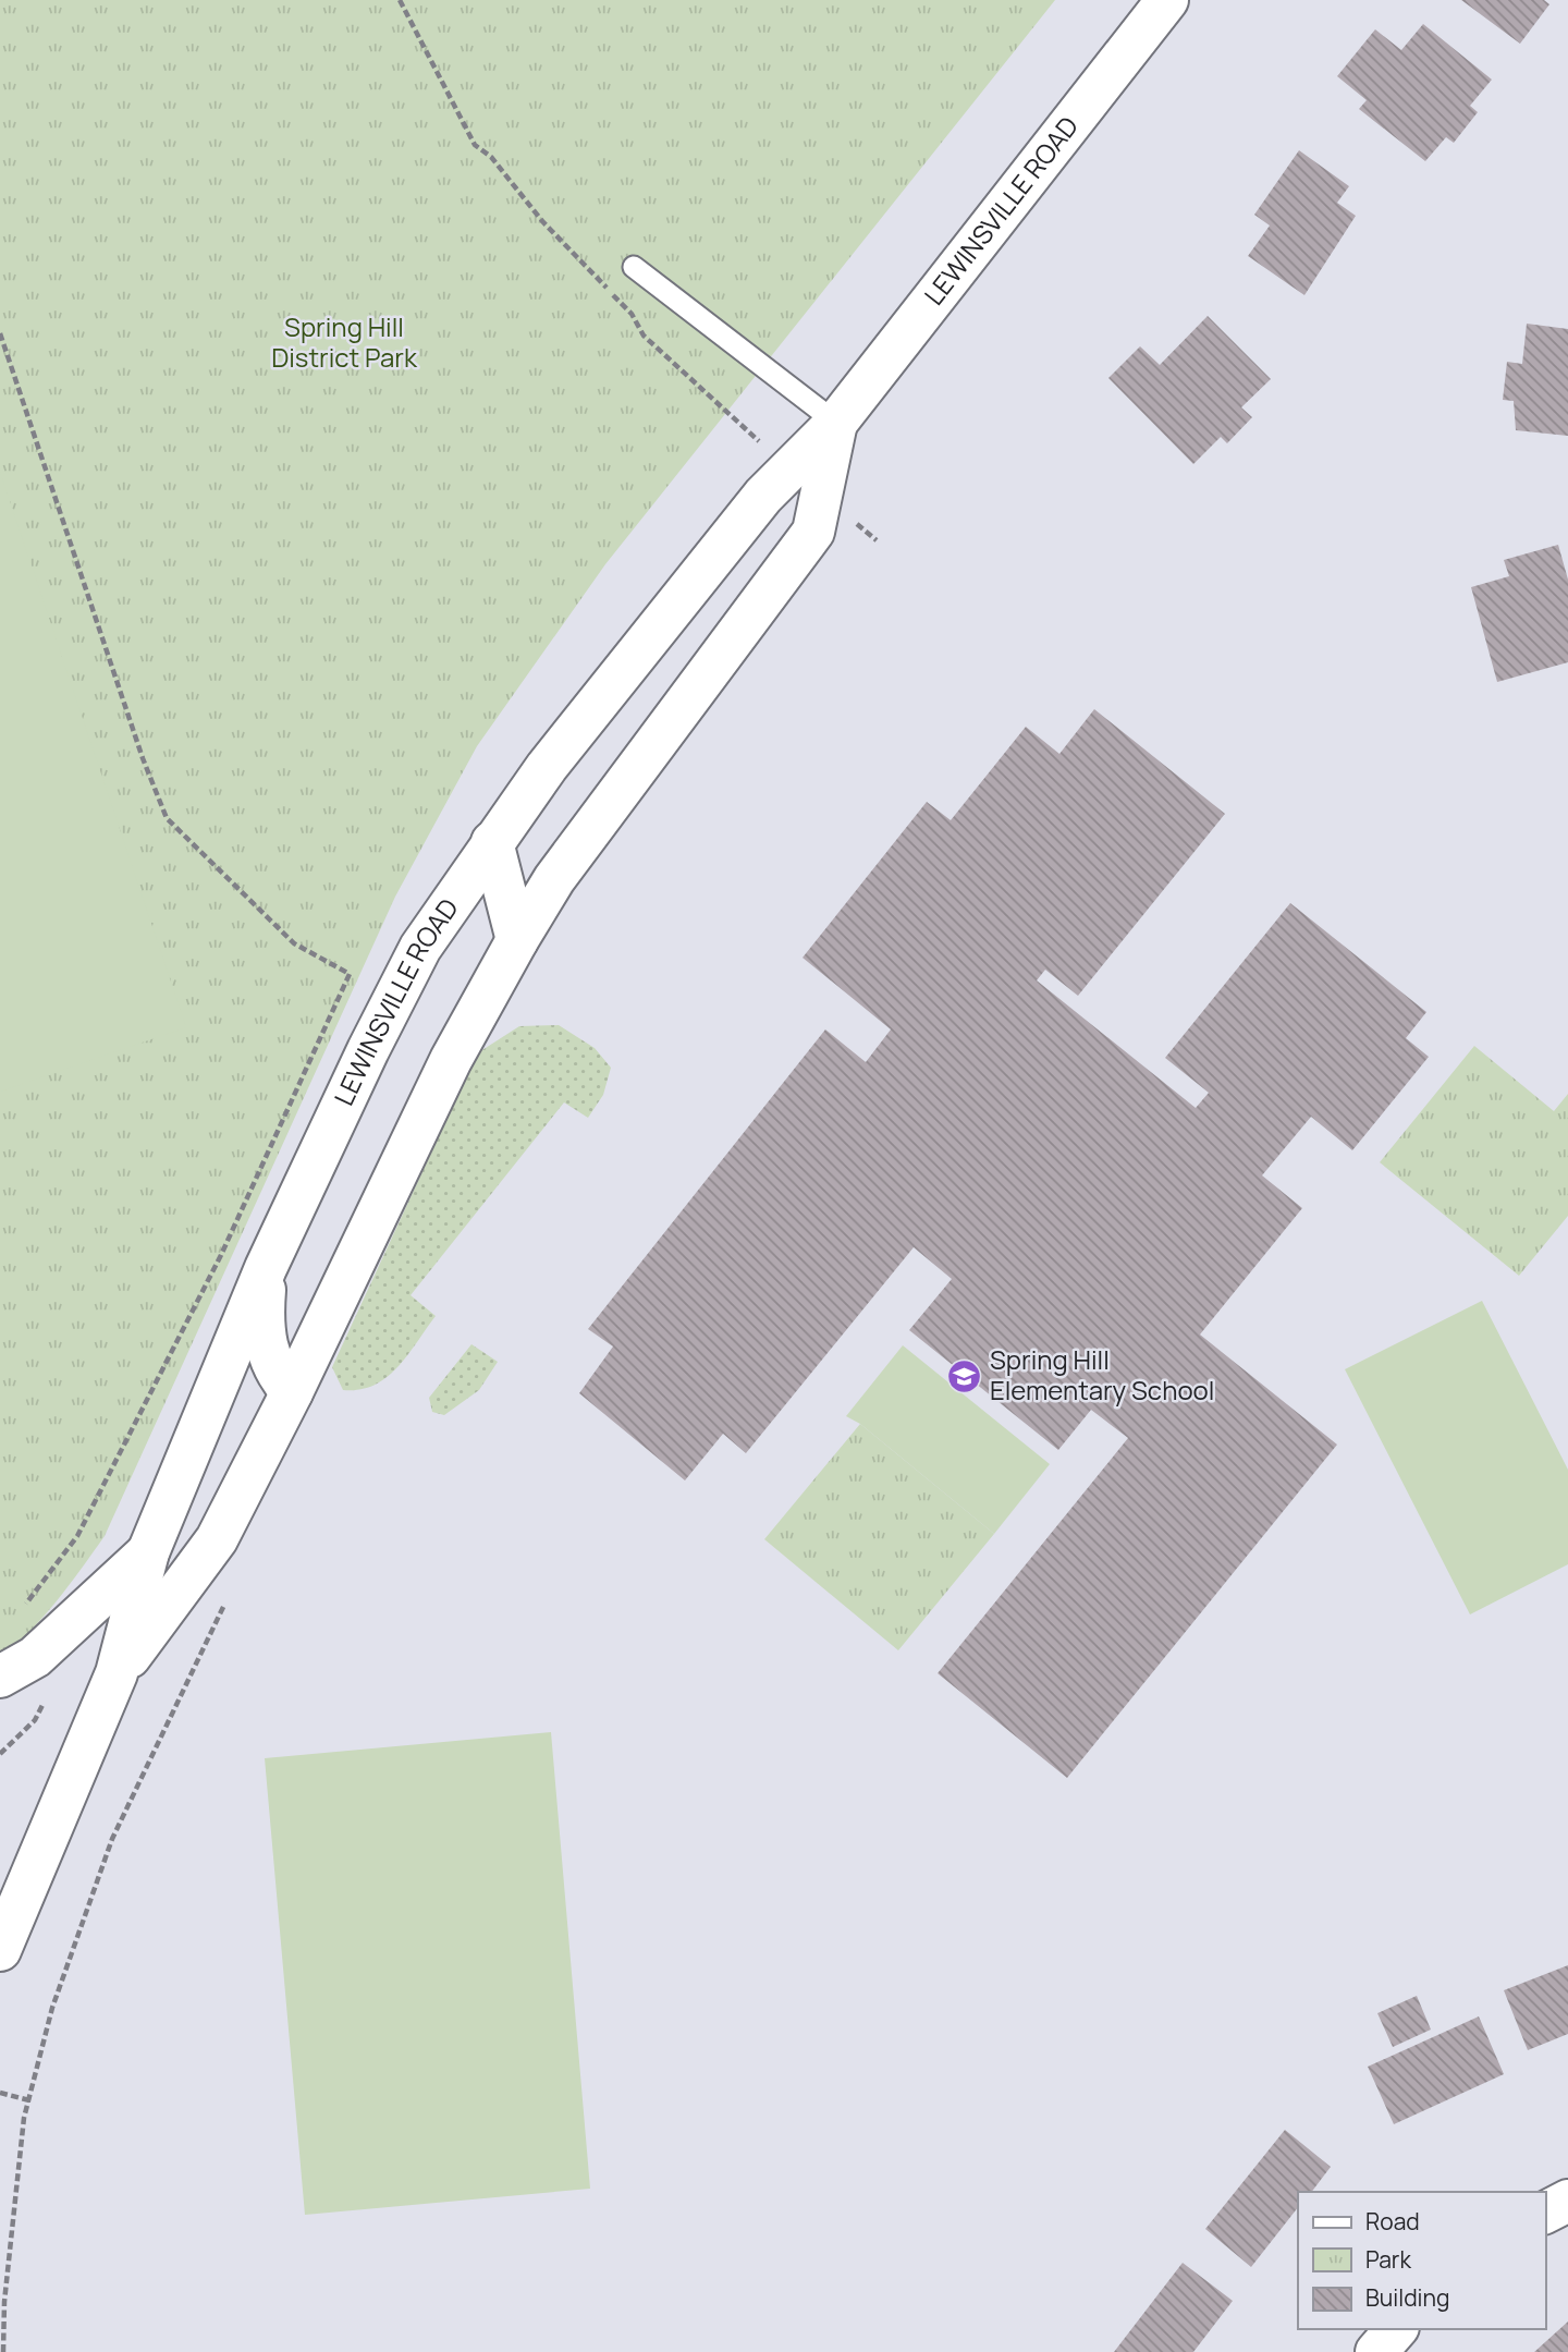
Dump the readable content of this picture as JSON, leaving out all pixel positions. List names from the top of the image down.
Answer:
{
  "streets": {
    "main road": ["LEWINSVILLE ROAD"]
  },
  "parks": ["Spring Hill District Park"],
  "places": {
    "school or university": ["Spring Hill Elementary School"]
  },
  "legend": ["Road", "Park", "Building"]
}
